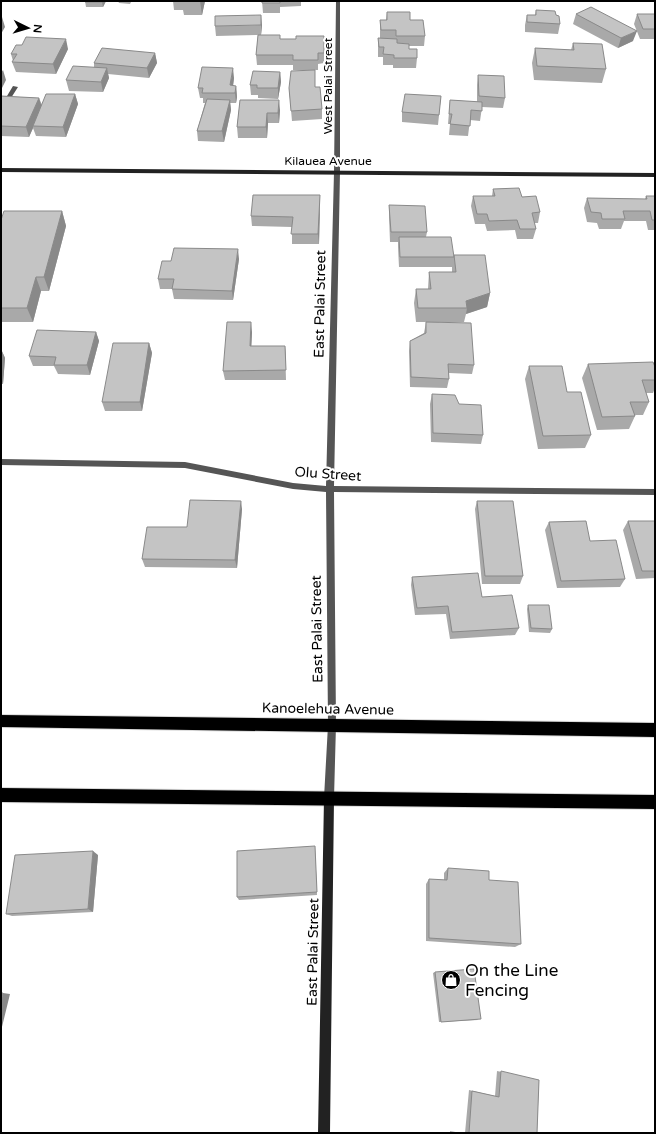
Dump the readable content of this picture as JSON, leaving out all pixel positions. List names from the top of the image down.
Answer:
{
  "streets": {
    "highway": ["Kanoelehua Avenue"],
    "street": [
      "West Palai Street",
      "Kilauea Avenue",
      "East Palai Street",
      "Olu Street"
    ]
  },
  "crossings": [
    ["West Palai Street", "Kilauea Avenue"],
    ["West Palai Street", "East Palai Street"],
    ["Kilauea Avenue", "East Palai Street"],
    ["East Palai Street", "Olu Street"],
    ["East Palai Street", "Kanoelehua Avenue"]
  ],
  "places": {
    "shop": ["On the Line Fencing"]
  },
  "north": "right"
}
